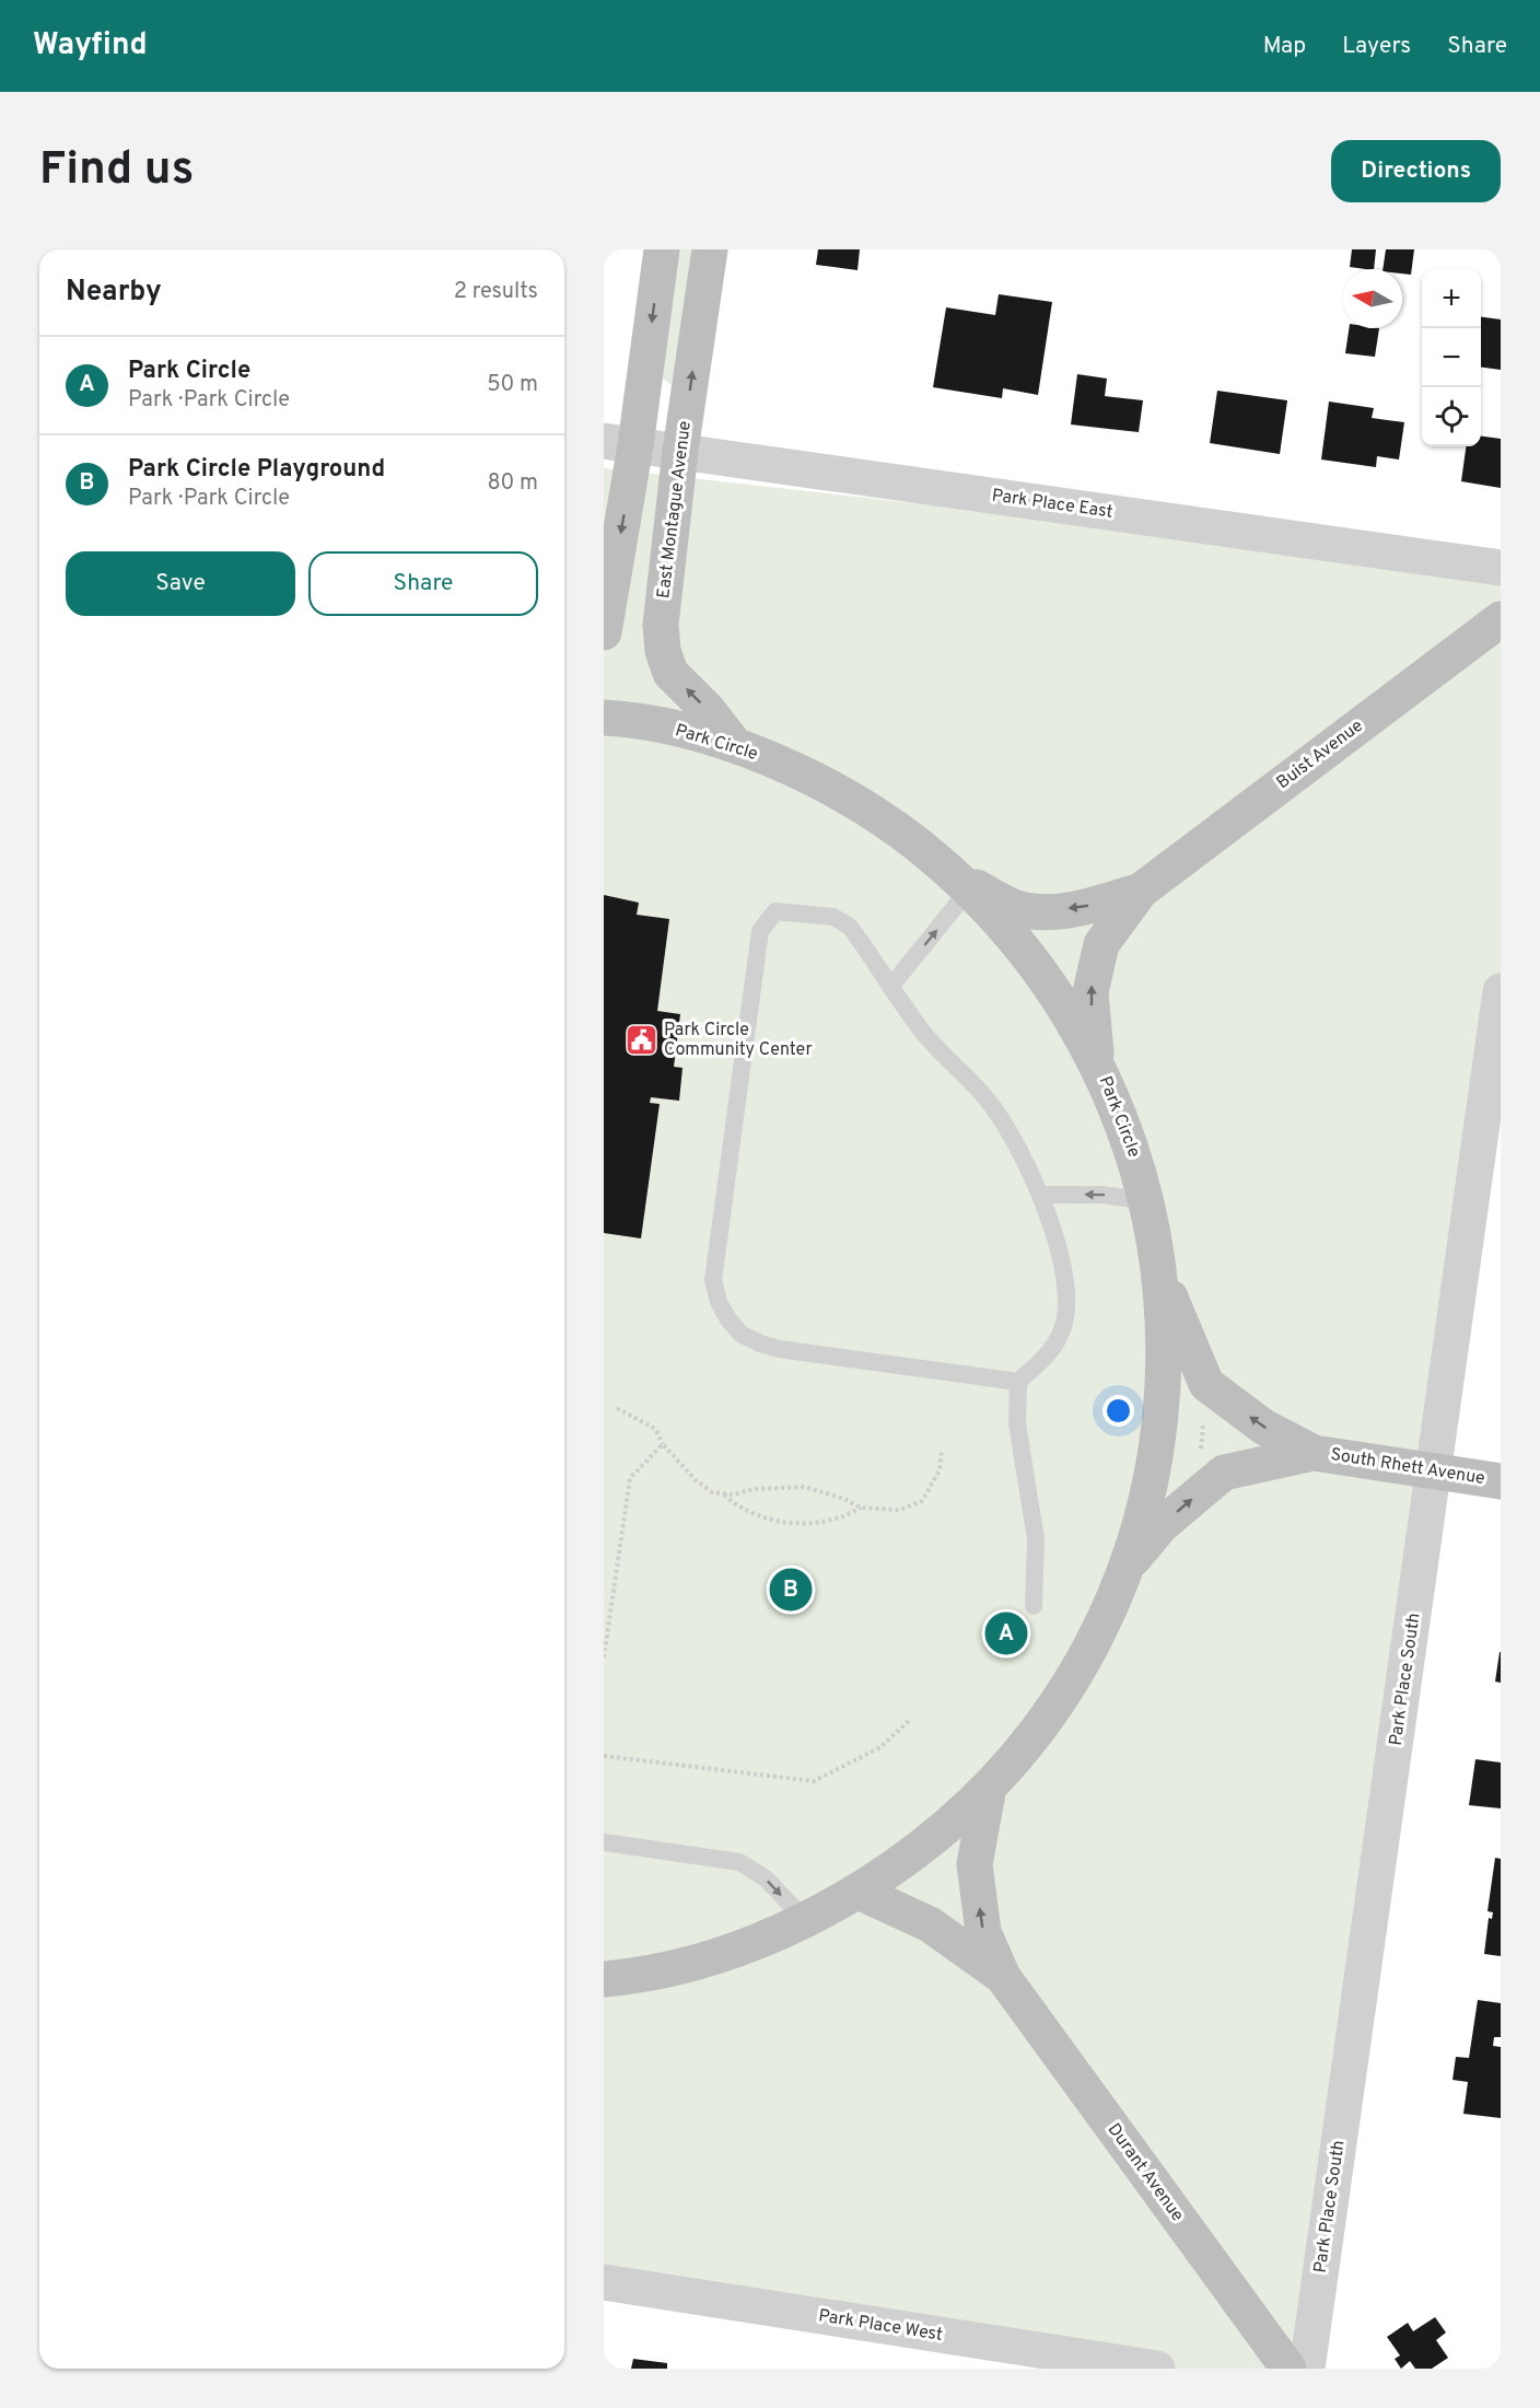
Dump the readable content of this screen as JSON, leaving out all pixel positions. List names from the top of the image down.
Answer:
{
  "streets": {
    "street": [
      "Park Place East",
      "East Montague Avenue",
      "Park Circle",
      "Buist Avenue",
      "South Rhett Avenue",
      "Park Place South",
      "Durant Avenue",
      "Park Place West"
    ]
  },
  "crossings": [
    ["Park Place East", "East Montague Avenue"],
    ["East Montague Avenue", "Park Circle"],
    ["Park Circle", "Buist Avenue"],
    ["Park Circle", "South Rhett Avenue"],
    ["Park Circle", "Durant Avenue"],
    ["South Rhett Avenue", "Park Place South"]
  ],
  "places": {
    "public building": ["Park Circle Community Center"]
  },
  "north": "left",
  "page": {
    "header": "Wayfind",
    "nav": ["Map", "Layers", "Share"],
    "buttons": [
      "Directions",
      ["Save", "Share"]
    ],
    "title": "Find us",
    "heading": ["Nearby", "2 results"],
    "map_buttons": ["+", "−"],
    "list": [
      {
        "mark": "A",
        "name": "Park Circle",
        "note": "Park · Park Circle",
        "value": "50 m"
      },
      {
        "mark": "B",
        "name": "Park Circle Playground",
        "note": "Park · Park Circle",
        "value": "80 m"
      }
    ],
    "pins": ["B", "A"]
  }
}
